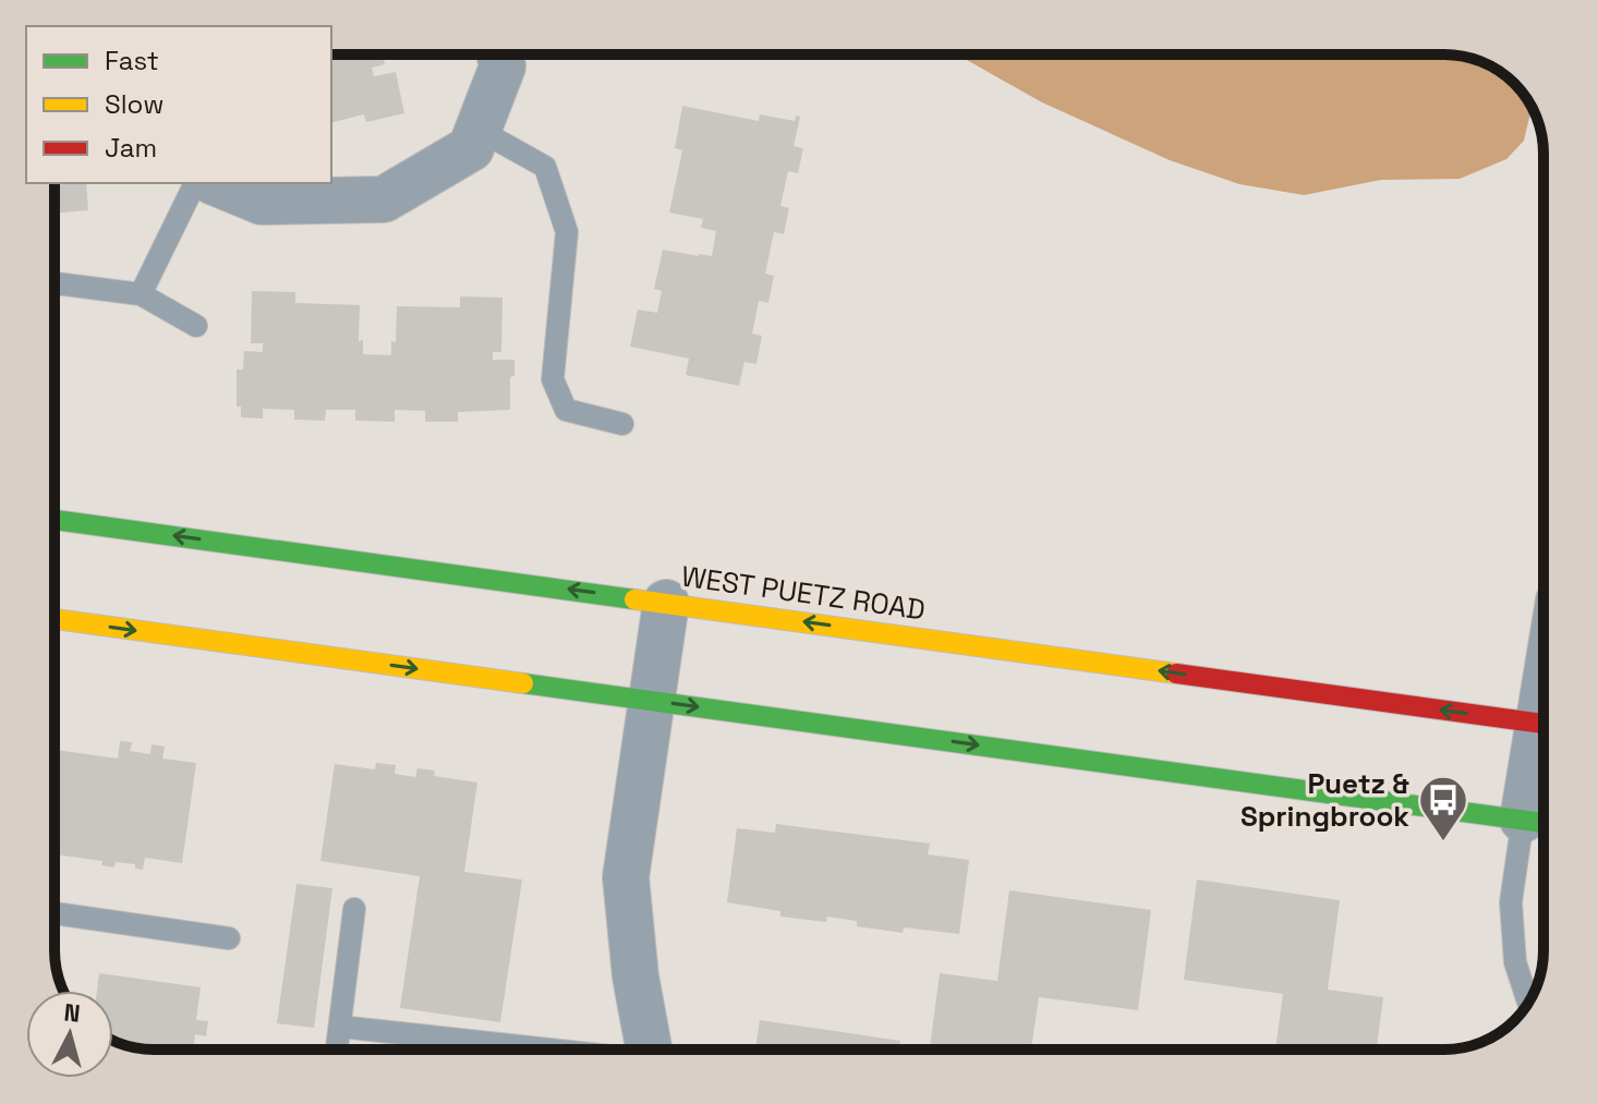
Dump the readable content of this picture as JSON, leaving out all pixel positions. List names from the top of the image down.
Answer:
{
  "streets": {
    "street": ["WEST PUETZ ROAD"]
  },
  "places": {
    "bus stop": ["Puetz & Springbrook"]
  },
  "legend": ["Fast", "Slow", "Jam"],
  "north": "top"
}
